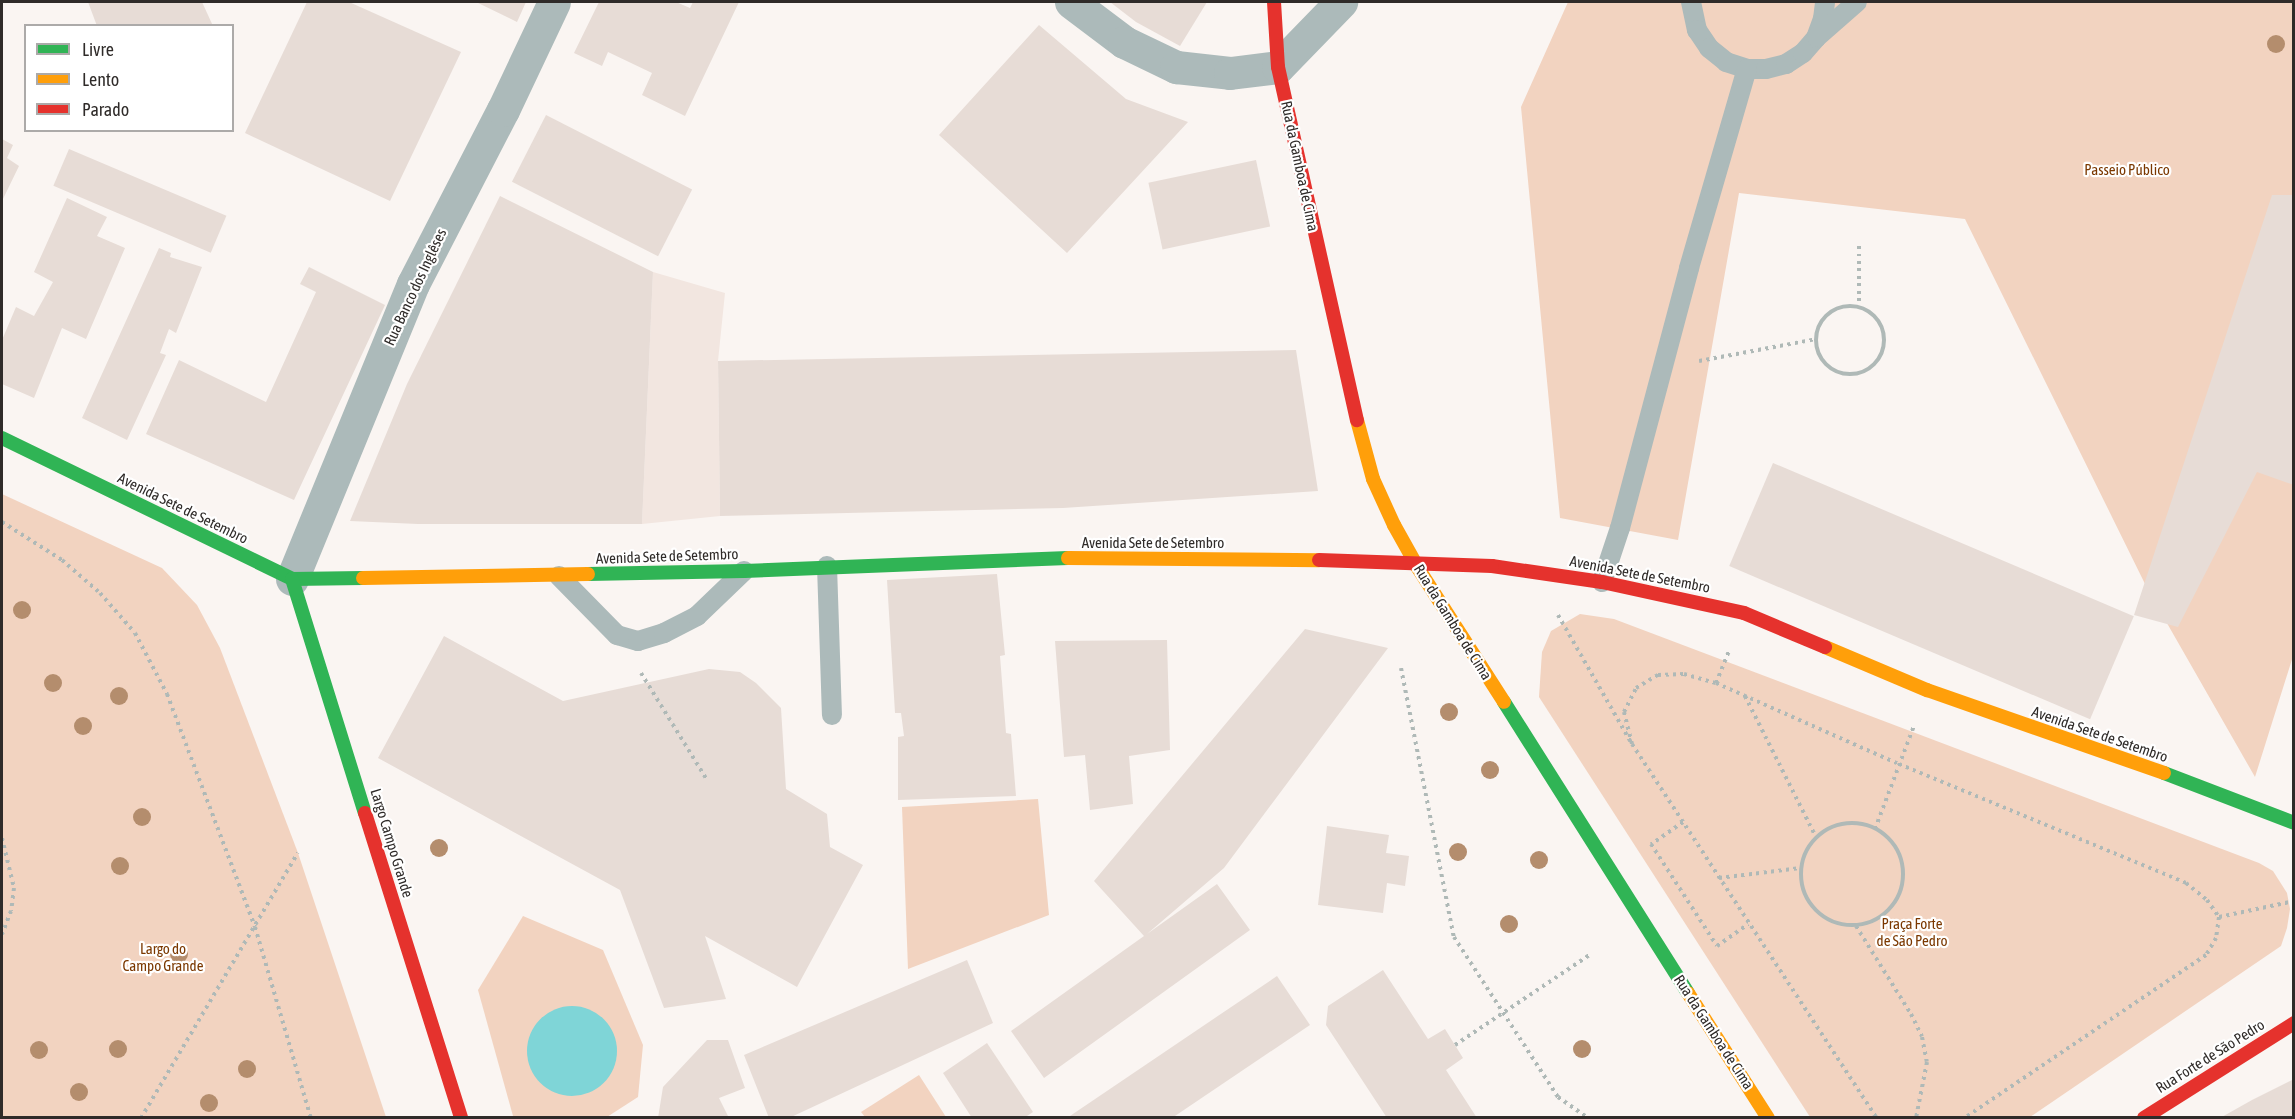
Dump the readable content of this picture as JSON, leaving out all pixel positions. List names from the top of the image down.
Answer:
{
  "streets": {
    "main road": [
      "Rua da Gamboa de Cima",
      "Avenida Sete de Setembro",
      "Largo Campo Grande",
      "Rua Forte de São Pedro"
    ],
    "street": ["Rua Banco dos Inglêses"]
  },
  "crossings": [
    ["Rua Banco dos Inglêses", "Avenida Sete de Setembro"],
    ["Rua Banco dos Inglêses", "Largo Campo Grande"],
    ["Avenida Sete de Setembro", "Largo Campo Grande"]
  ],
  "parks": ["Passeio Público", "Praça Forte de São Pedro", "Largo do Campo Grande"],
  "legend": ["Livre", "Lento", "Parado"]
}
